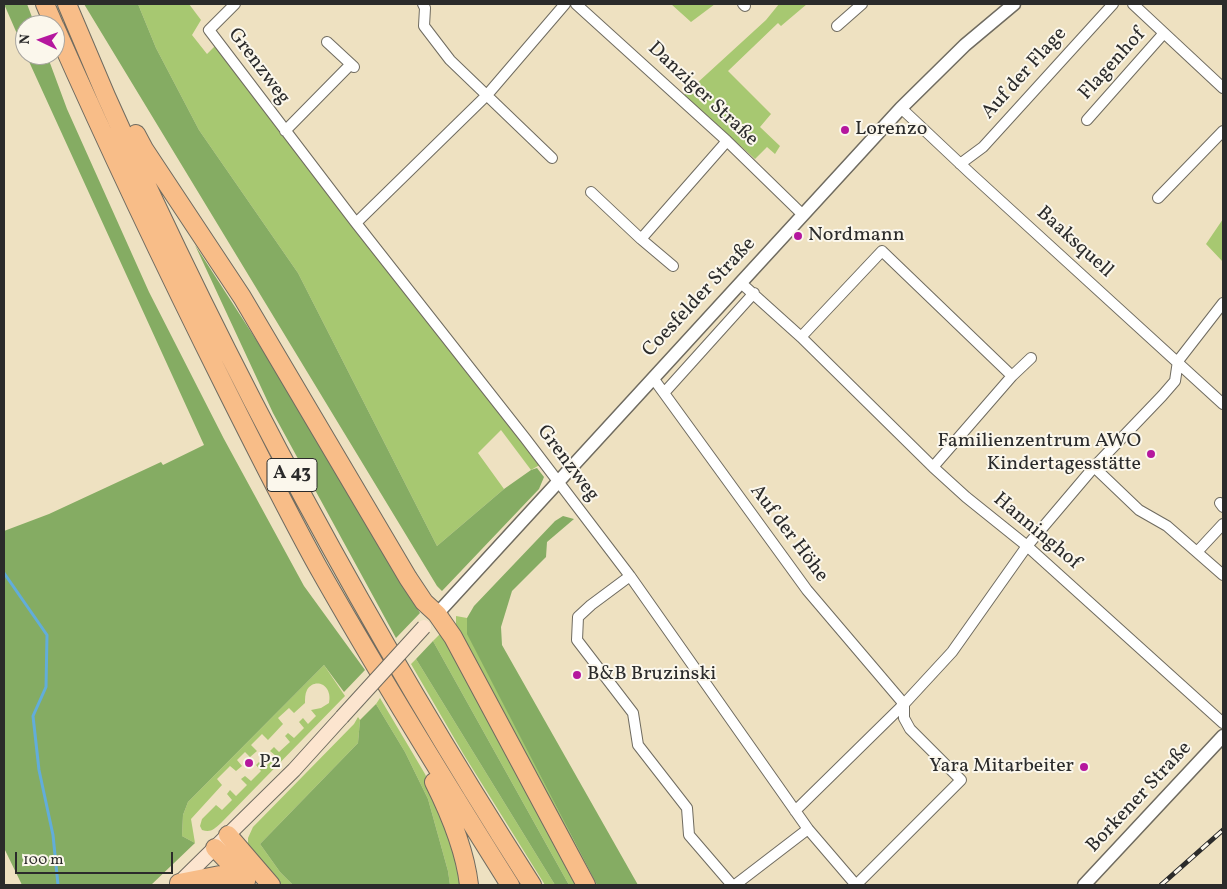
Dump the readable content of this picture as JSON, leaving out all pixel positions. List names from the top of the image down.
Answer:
{
  "streets": {
    "highway": ["A 43"],
    "main road": ["Coesfelder Straße"],
    "street": [
      "Flagenhof",
      "Grenzweg",
      "Auf der Flage",
      "Danziger Straße",
      "Baaksquell",
      "Hanninghof",
      "Auf der Höhe",
      "Borkener Straße"
    ]
  },
  "crossings": [
    ["Grenzweg", "Coesfelder Straße"],
    ["Auf der Flage", "Baaksquell"],
    ["Danziger Straße", "Coesfelder Straße"],
    ["Baaksquell", "Coesfelder Straße"],
    ["Coesfelder Straße", "Hanninghof"],
    ["Coesfelder Straße", "Auf der Höhe"]
  ],
  "places": [
    "Lorenzo",
    "Nordmann",
    "Familienzentrum AWO Kindertagesstätte",
    "B&B Bruzinski",
    "P2",
    "Yara Mitarbeiter"
  ],
  "scale_bar": "100 m",
  "north": "left"
}
